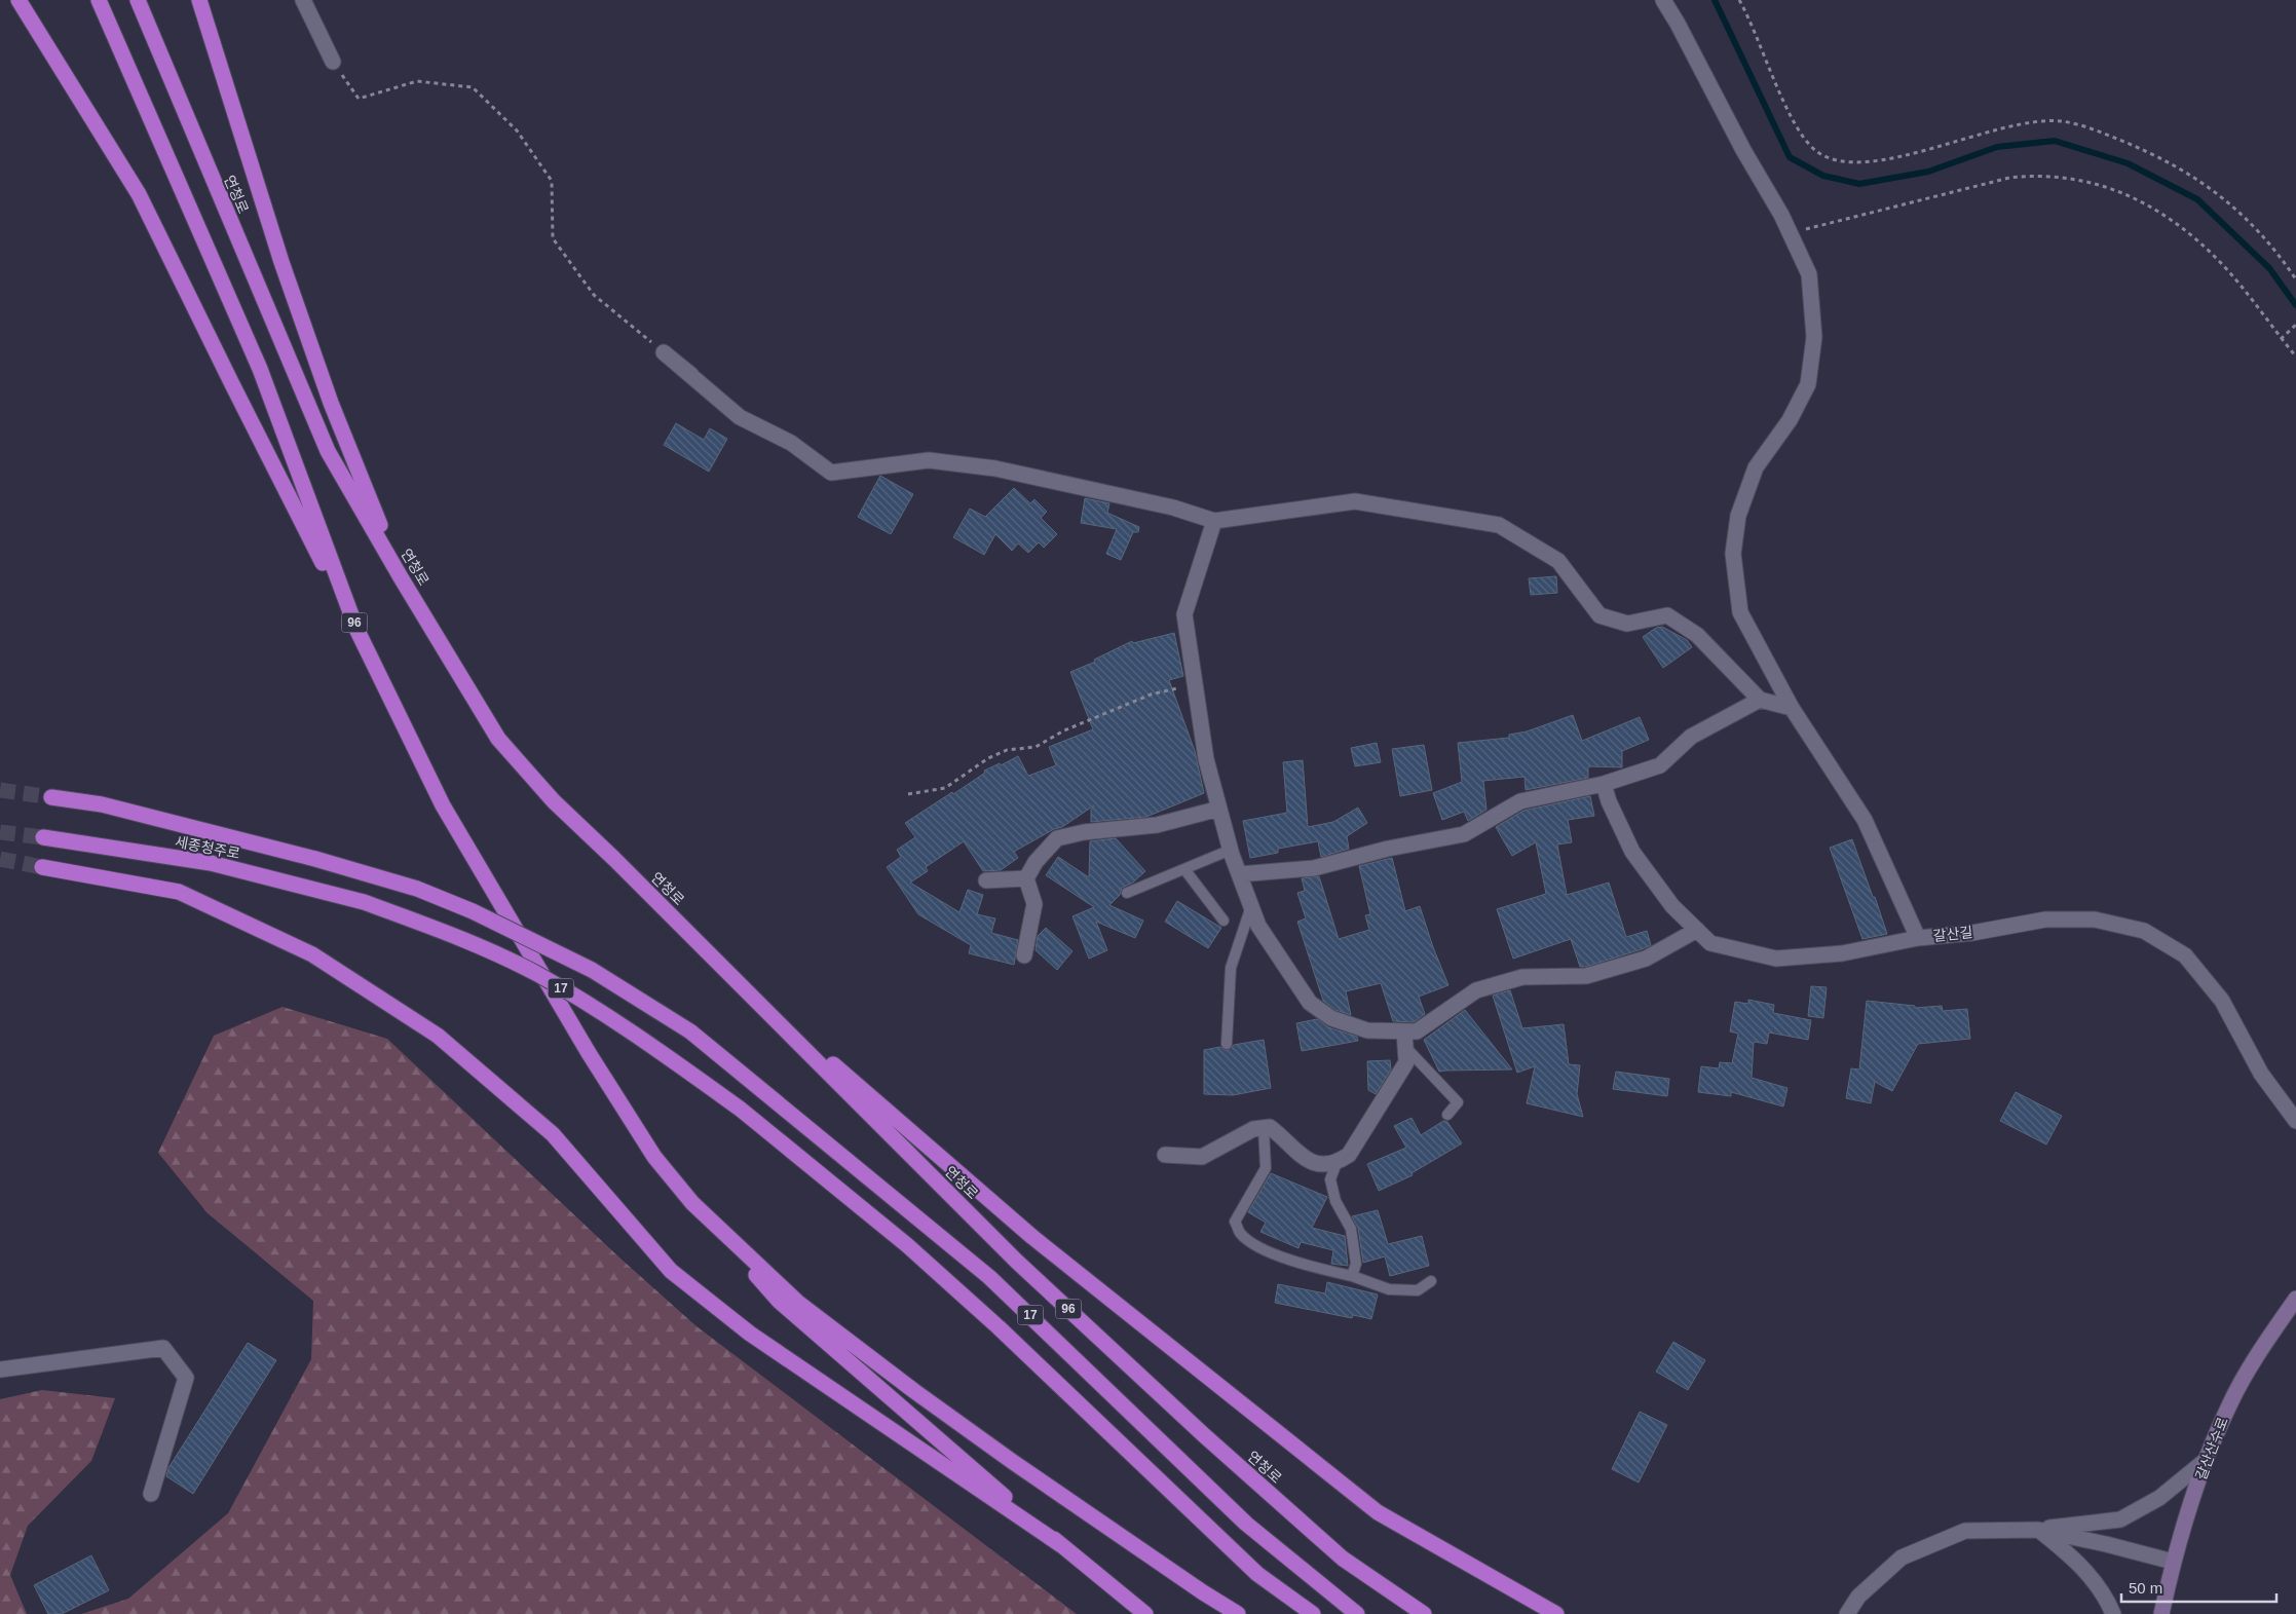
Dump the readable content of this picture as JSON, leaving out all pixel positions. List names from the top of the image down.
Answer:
{
  "streets": {
    "highway": [
      "연청로",
      "96",
      "세종청주로",
      "17"
    ],
    "main road": ["갈산산수로"],
    "street": ["갈산길"]
  },
  "scale_bar": "50 m"
}
